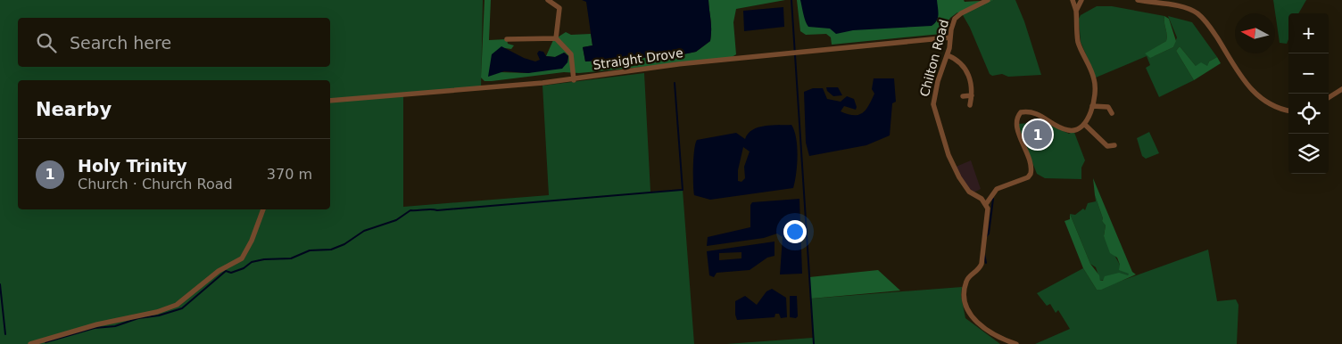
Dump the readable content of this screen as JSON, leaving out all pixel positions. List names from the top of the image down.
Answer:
{
  "streets": {
    "street": ["Chilton Road", "Straight Drove"]
  },
  "crossings": [
    ["Chilton Road", "Straight Drove"]
  ],
  "north": "left",
  "page": {
    "map_buttons": ["+", "−"],
    "search": "Search here",
    "heading": "Nearby",
    "pins": "1",
    "list": [
      {
        "mark": "1",
        "name": "Holy Trinity",
        "note": "Church · Church Road",
        "value": "370 m"
      }
    ]
  }
}
